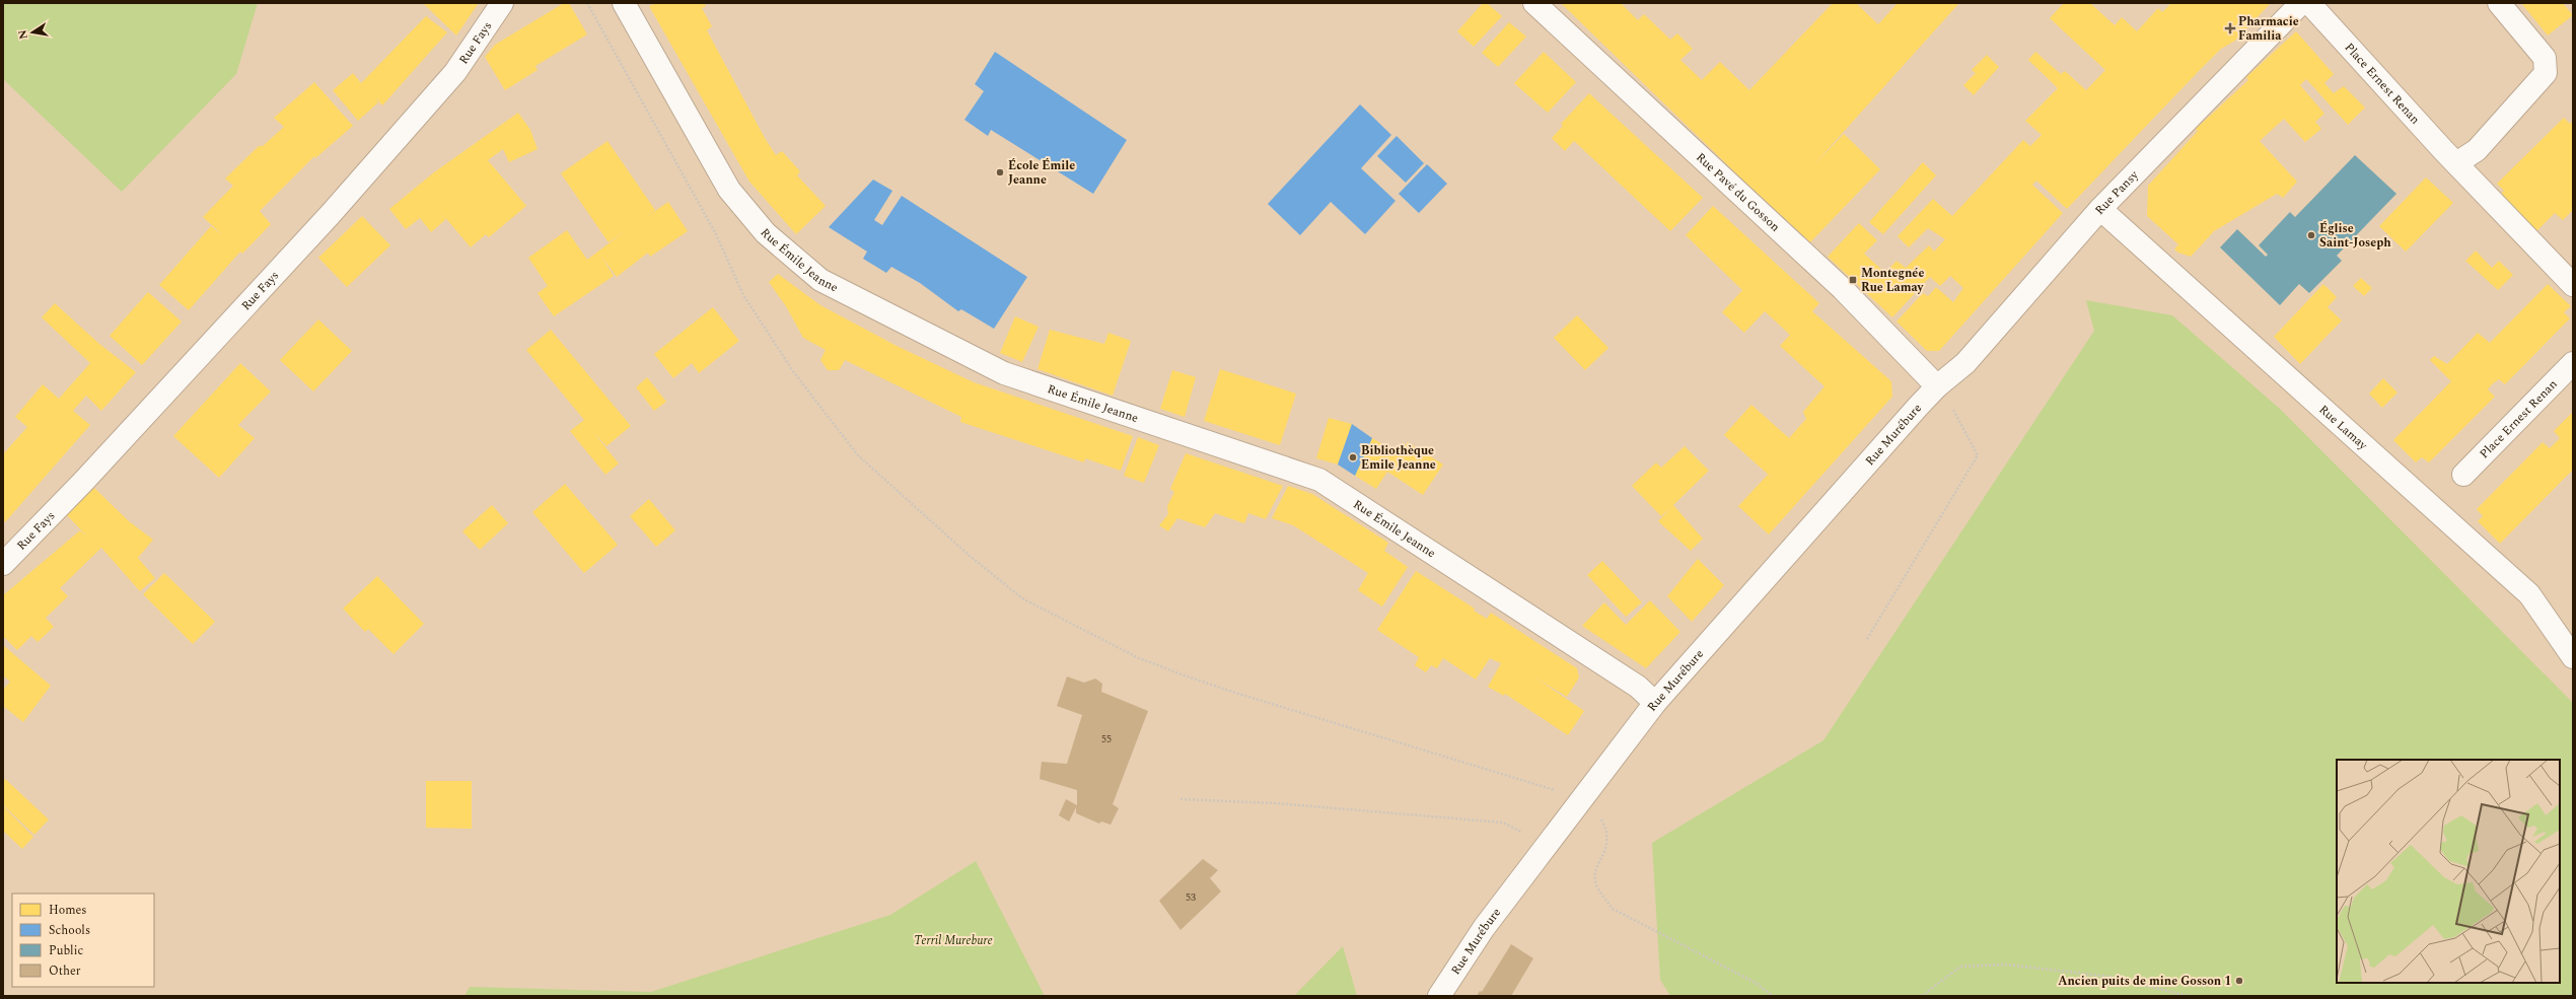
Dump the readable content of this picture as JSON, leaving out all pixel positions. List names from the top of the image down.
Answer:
{
  "streets": {
    "street": [
      "Rue Fays",
      "Place Ernest Renan",
      "Rue Pavé du Gosson",
      "Rue Pansy",
      "Rue Émile Jeanne",
      "Rue Lamay",
      "Rue Murébure"
    ]
  },
  "crossings": [
    ["Rue Pavé du Gosson", "Rue Pansy"],
    ["Rue Pavé du Gosson", "Rue Murébure"],
    ["Rue Pansy", "Rue Lamay"],
    ["Rue Pansy", "Rue Murébure"],
    ["Rue Émile Jeanne", "Rue Murébure"]
  ],
  "parks": ["Terril Murebure"],
  "places": {
    "health": ["Pharmacie Familia"],
    "other": [
      "École Émile Jeanne",
      "Église Saint-Joseph",
      "Bibliothèque Emile Jeanne",
      "Ancien puits de mine Gosson 1"
    ],
    "transit": ["Montegnée Rue Lamay"]
  },
  "house_numbers": ["55", "53"],
  "legend": [
    "Homes",
    "Schools",
    "Public",
    "Other"
  ],
  "north": "left"
}
